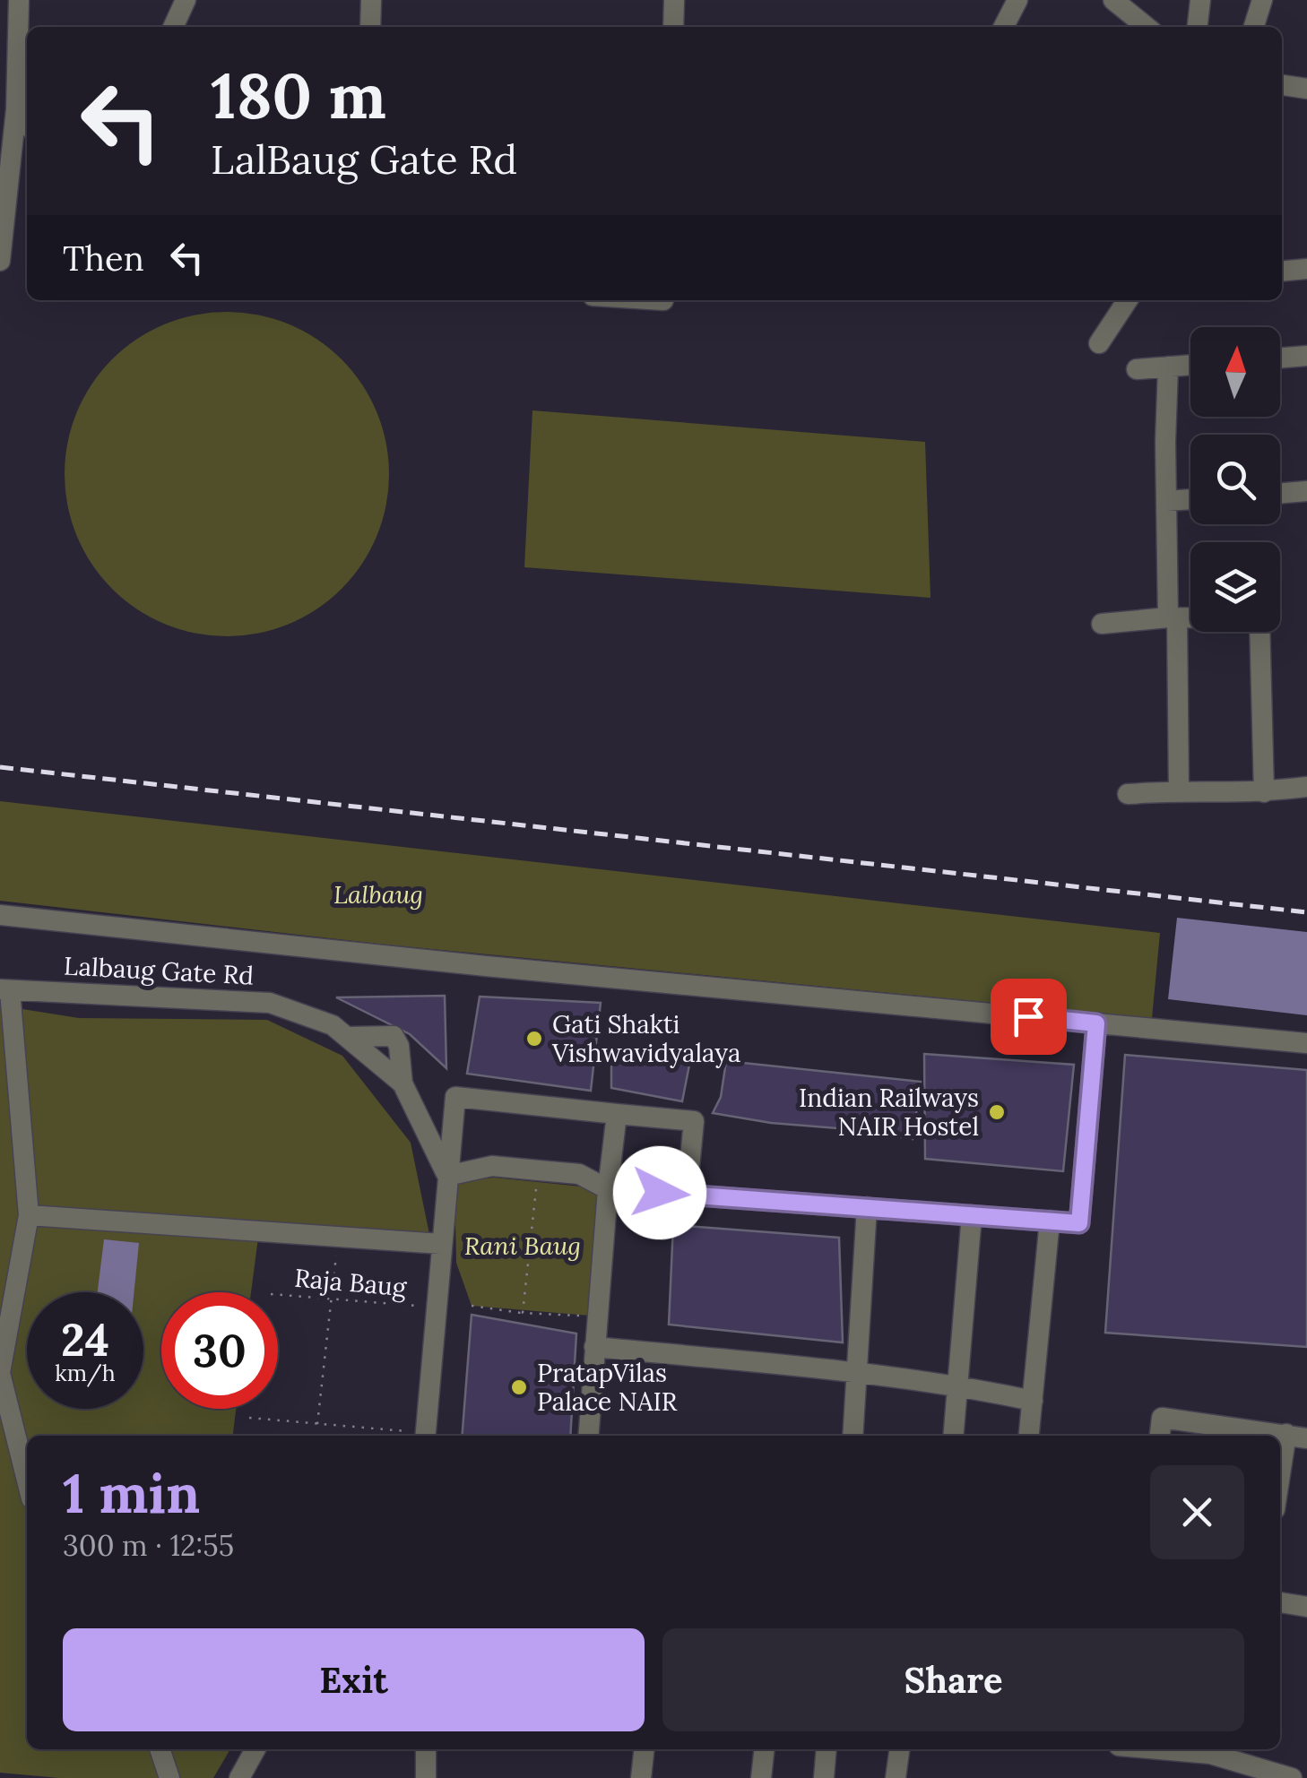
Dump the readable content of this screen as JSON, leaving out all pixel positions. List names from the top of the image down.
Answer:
{
  "streets": {
    "street": ["Lalbaug Gate Rd"],
    "path": ["Raja Baug"]
  },
  "parks": ["Lalbaug", "Rani Baug"],
  "places": ["Gati Shakti Vishwavidyalaya", "Indian Railways NAIR Hostel", "PratapVilas Palace NAIR"],
  "north": "top",
  "page": {
    "turn": ["180 m", "LalBaug Gate Rd"],
    "then": "Then",
    "speed": "24 km/h",
    "limit": "30",
    "heading": ["1 min", "300 m · 12:55"],
    "buttons": ["Exit", "Share"]
  }
}
